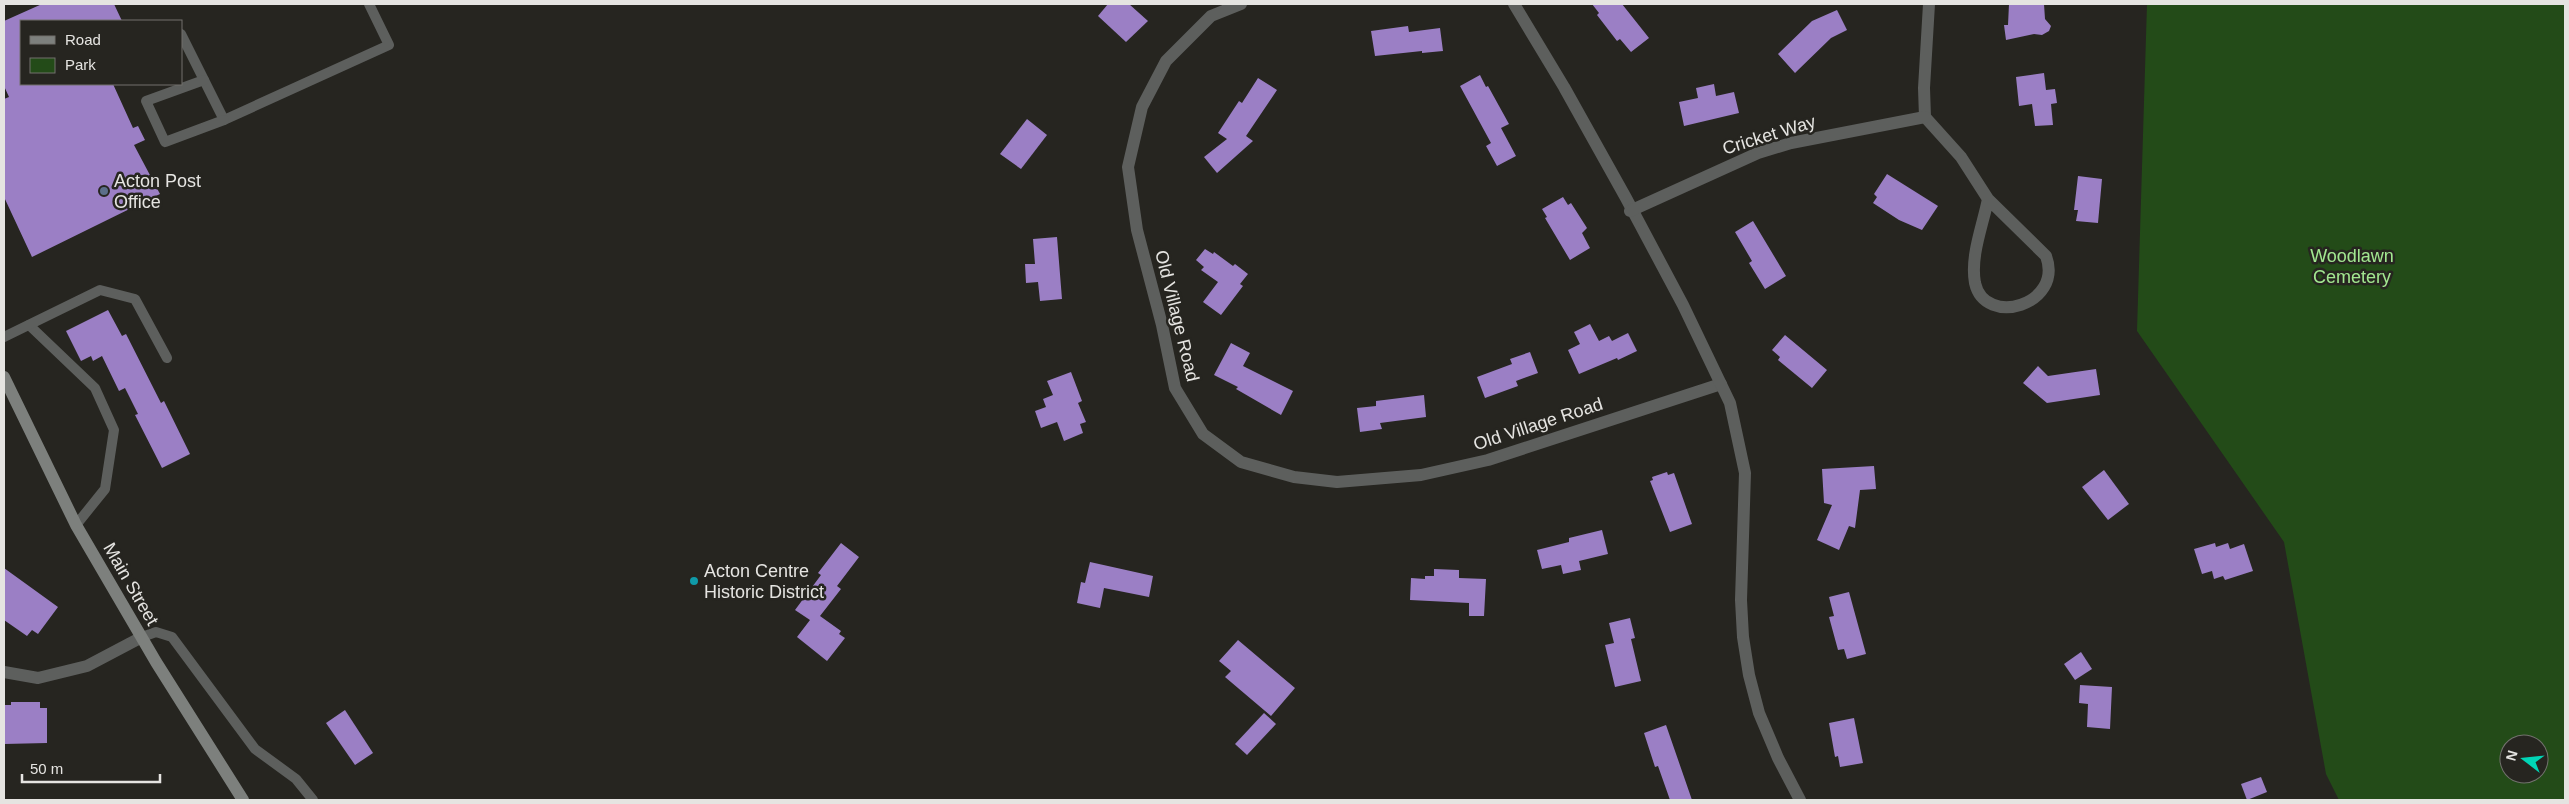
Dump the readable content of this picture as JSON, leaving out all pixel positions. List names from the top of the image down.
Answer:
{
  "streets": {
    "main road": ["Main Street"],
    "street": ["Cricket Way", "Old Village Road"]
  },
  "parks": ["Woodlawn Cemetery"],
  "places": ["Acton Post Office", "Acton Centre Historic District"],
  "legend": ["Road", "Park"],
  "scale_bar": "50 m",
  "north": "left"
}
